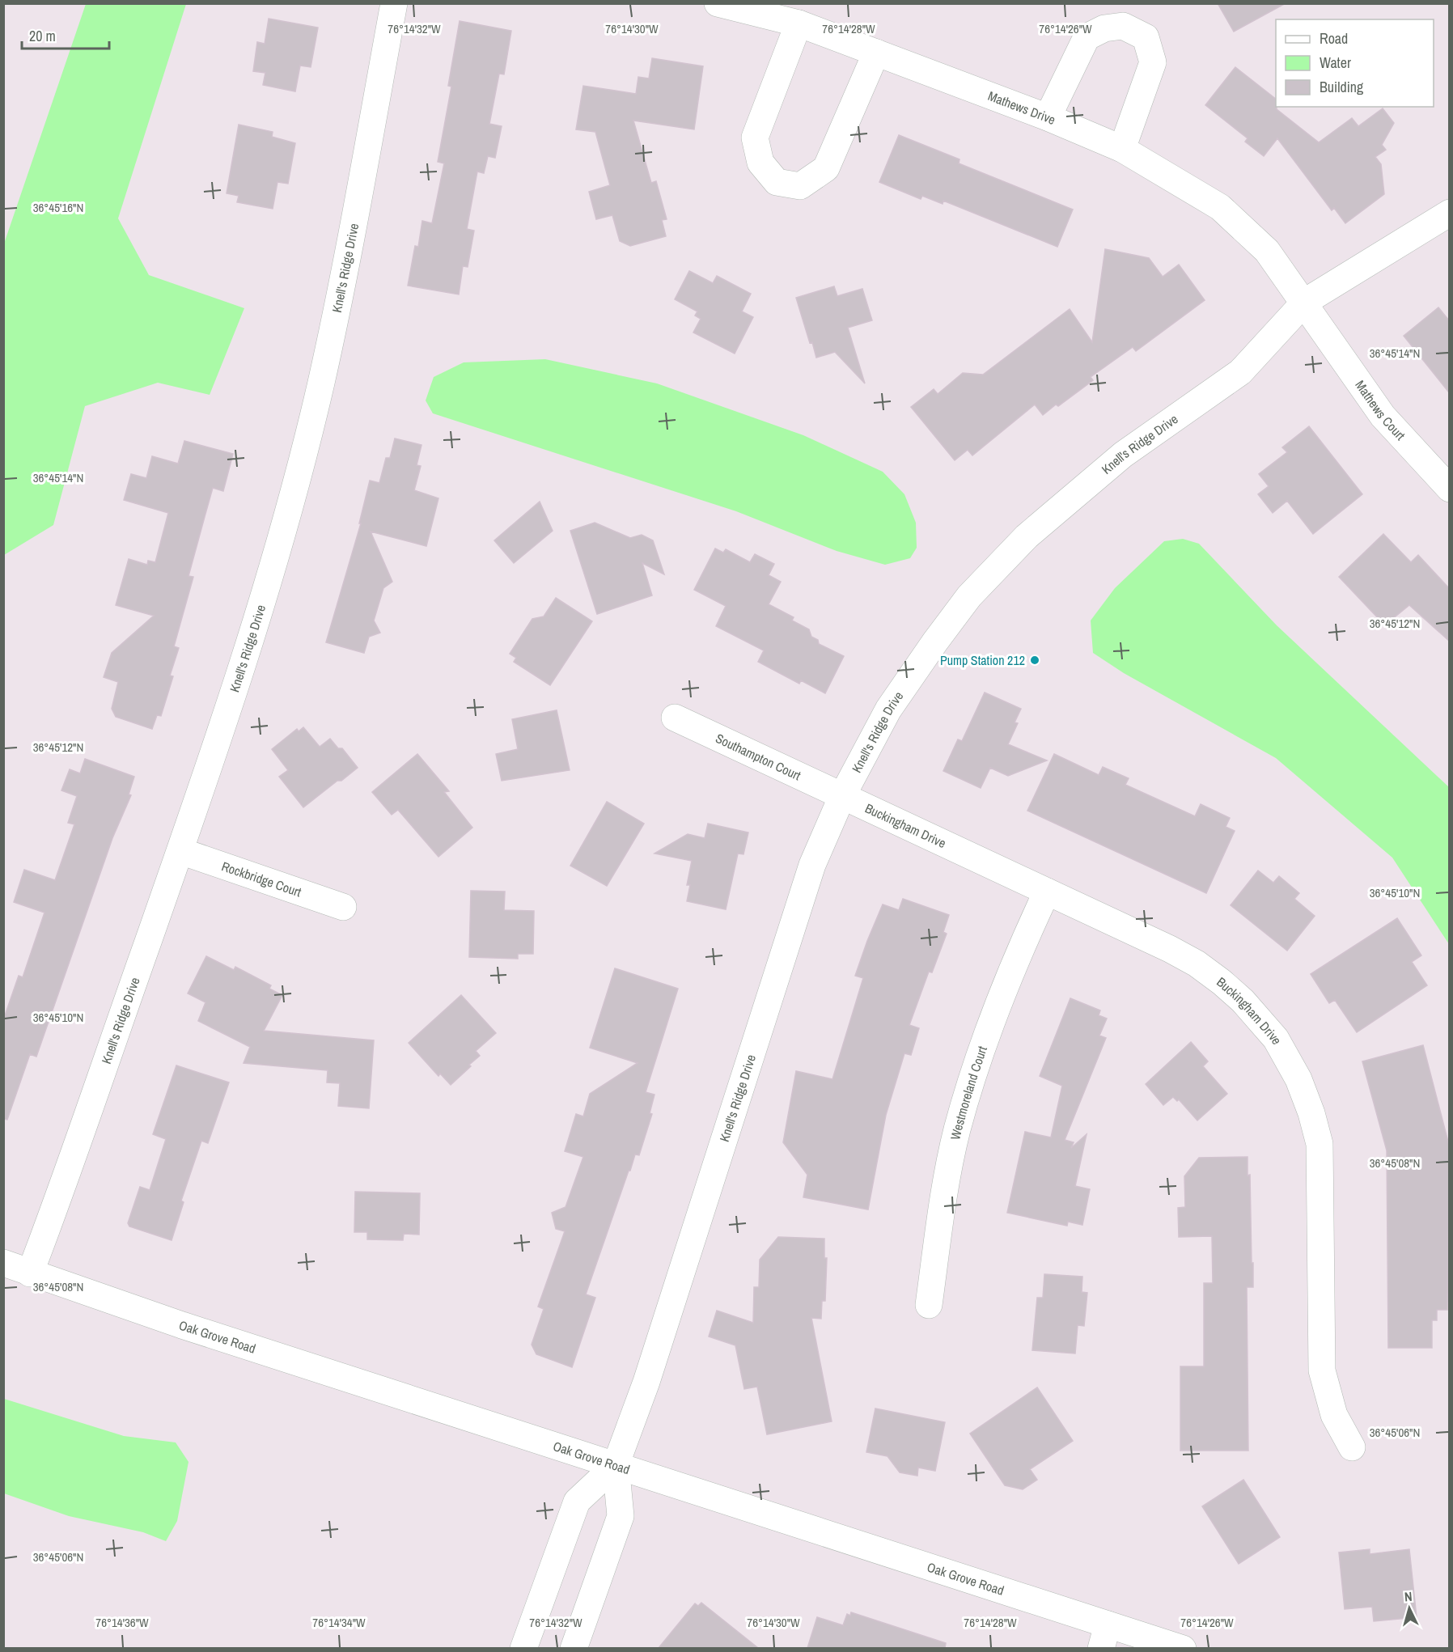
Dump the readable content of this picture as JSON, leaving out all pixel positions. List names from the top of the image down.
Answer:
{
  "streets": {
    "street": [
      "Mathews Drive",
      "Knell's Ridge Drive",
      "Mathews Court",
      "Southampton Court",
      "Buckingham Drive",
      "Rockbridge Court",
      "Westmoreland Court",
      "Oak Grove Road"
    ]
  },
  "crossings": [
    ["Mathews Drive", "Knell's Ridge Drive"],
    ["Mathews Drive", "Mathews Court"],
    ["Knell's Ridge Drive", "Mathews Court"],
    ["Knell's Ridge Drive", "Southampton Court"],
    ["Knell's Ridge Drive", "Buckingham Drive"],
    ["Knell's Ridge Drive", "Rockbridge Court"],
    ["Knell's Ridge Drive", "Oak Grove Road"],
    ["Southampton Court", "Buckingham Drive"],
    ["Buckingham Drive", "Westmoreland Court"]
  ],
  "places": ["Pump Station 212"],
  "legend": ["Road", "Water", "Building"],
  "scale_bar": "20 m",
  "north": "top",
  "coordinates": [
    "76°14'32\"W",
    "76°14'30\"W",
    "76°14'28\"W",
    "76°14'26\"W",
    "36°45'16\"N",
    "36°45'14\"N",
    "36°45'12\"N",
    "36°45'10\"N",
    "36°45'08\"N",
    "36°45'06\"N",
    "76°14'36\"W",
    "76°14'34\"W"
  ]
}
